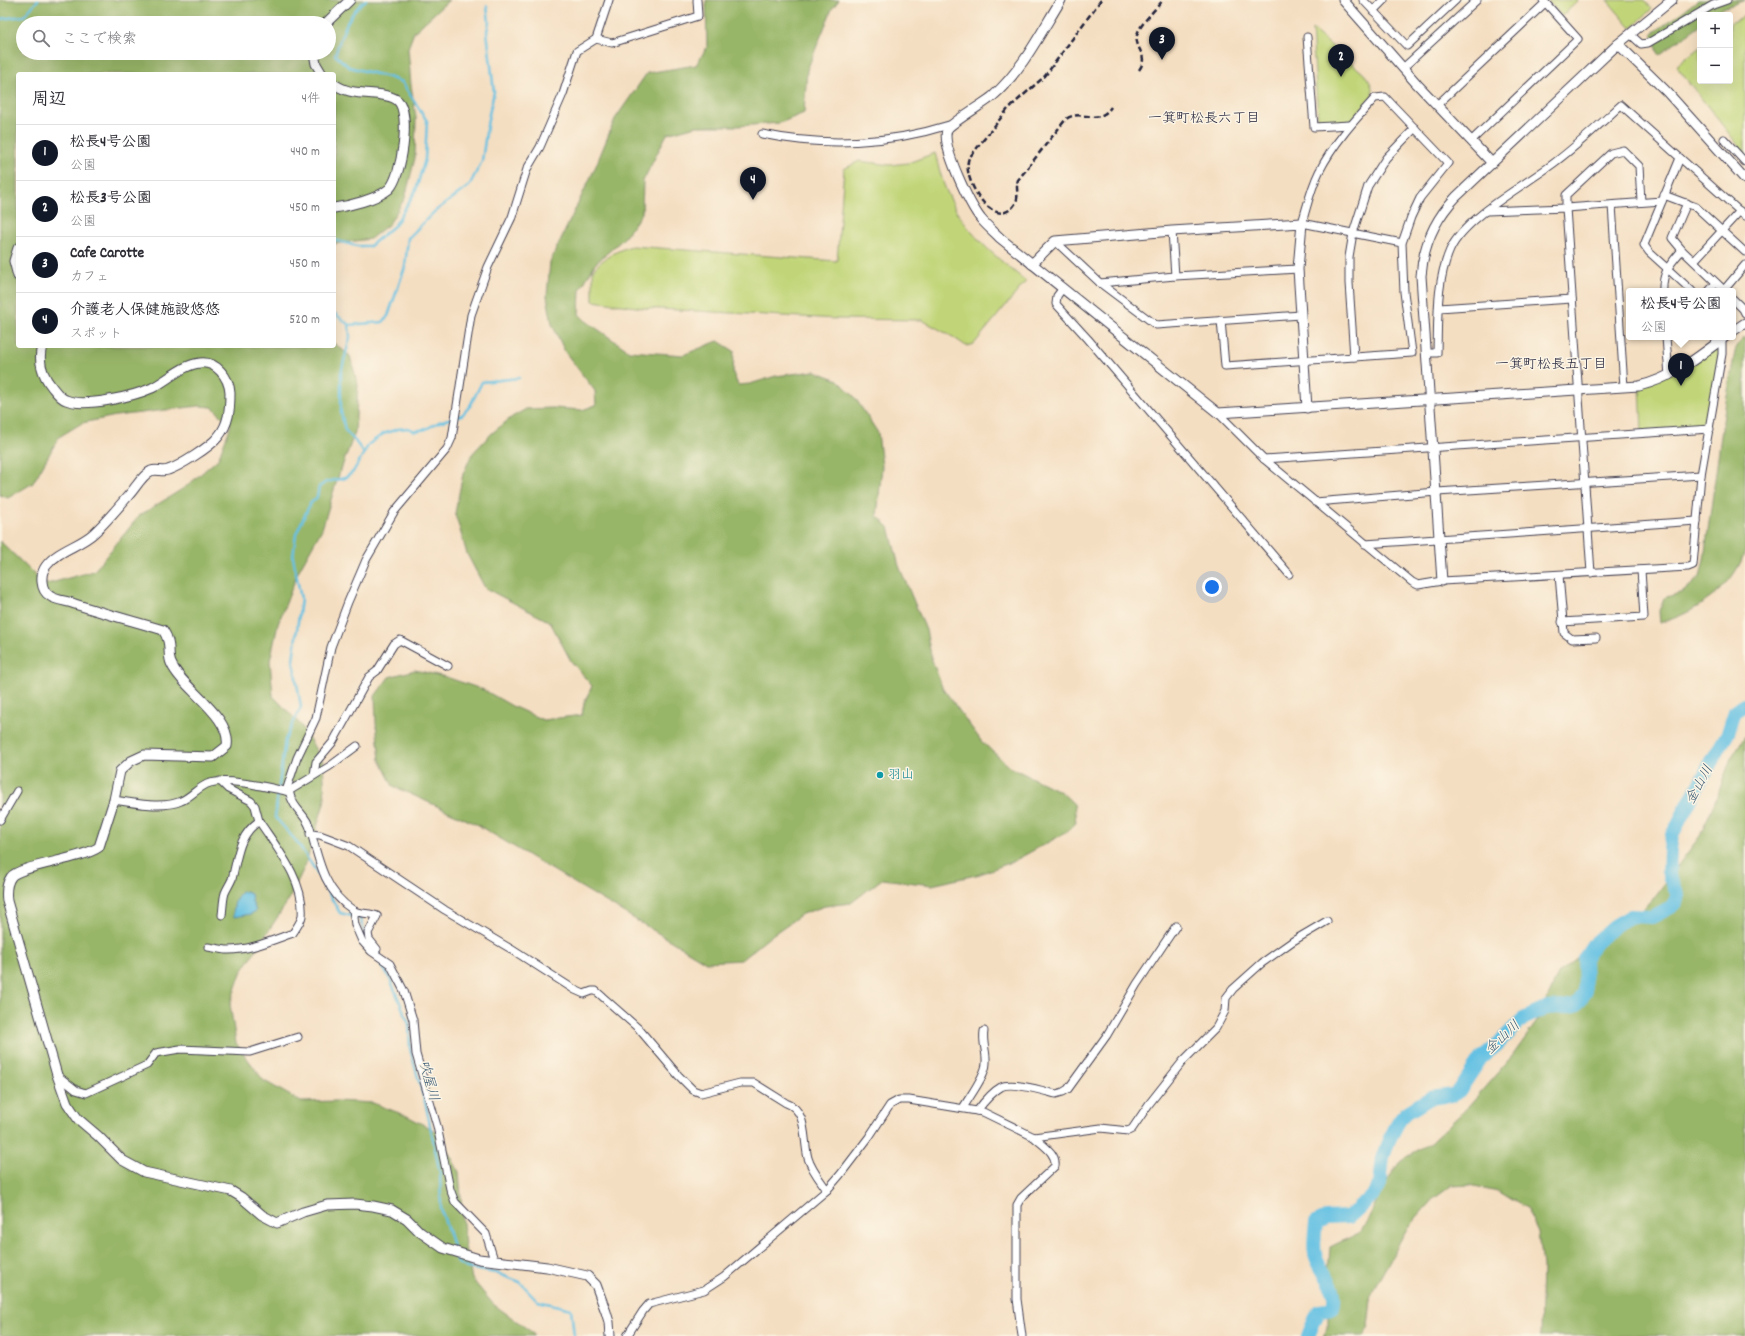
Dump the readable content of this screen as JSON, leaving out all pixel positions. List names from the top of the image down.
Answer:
{
  "districts": ["一箕町松長六丁目", "一箕町松長五丁目"],
  "water": ["金山川", "吹屋川"],
  "places": ["羽山"],
  "page": {
    "map_buttons": ["+", "−"],
    "search": "ここで検索",
    "pins": [
      "3",
      "2",
      "4",
      "1"
    ],
    "heading": ["周辺", "4件"],
    "list": [
      {
        "mark": "1",
        "name": "松長4号公園",
        "note": "公園",
        "value": "440 m"
      },
      {
        "mark": "2",
        "name": "松長3号公園",
        "note": "公園",
        "value": "450 m"
      },
      {
        "mark": "3",
        "name": "Cafe Carotte",
        "note": "カフェ",
        "value": "450 m"
      },
      {
        "mark": "4",
        "name": "介護老人保健施設悠悠",
        "note": "スポット",
        "value": "520 m"
      }
    ],
    "popup": ["松長4号公園", "公園"]
  }
}
